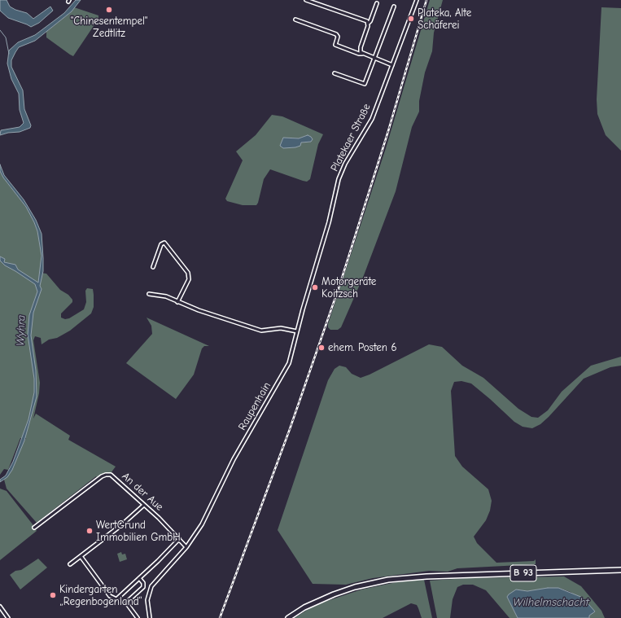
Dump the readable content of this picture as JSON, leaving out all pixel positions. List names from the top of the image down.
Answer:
{
  "streets": {
    "main road": ["B 93"],
    "street": ["Platekaer Straße", "Raupenhain", "An der Aue"]
  },
  "crossings": [
    ["Platekaer Straße", "Raupenhain"],
    ["Raupenhain", "An der Aue"]
  ],
  "water": ["Wyhra", "Wilhelmschacht"],
  "places": [
    "\"Chinesentempel\" Zedtlitz",
    "Plateka, Alte Schäferei",
    "Motorgeräte Koitzsch",
    "ehem. Posten 6",
    "WertGrund Immobilien GmbH",
    "Kindergarten „Regenbogenland“"
  ]
}
